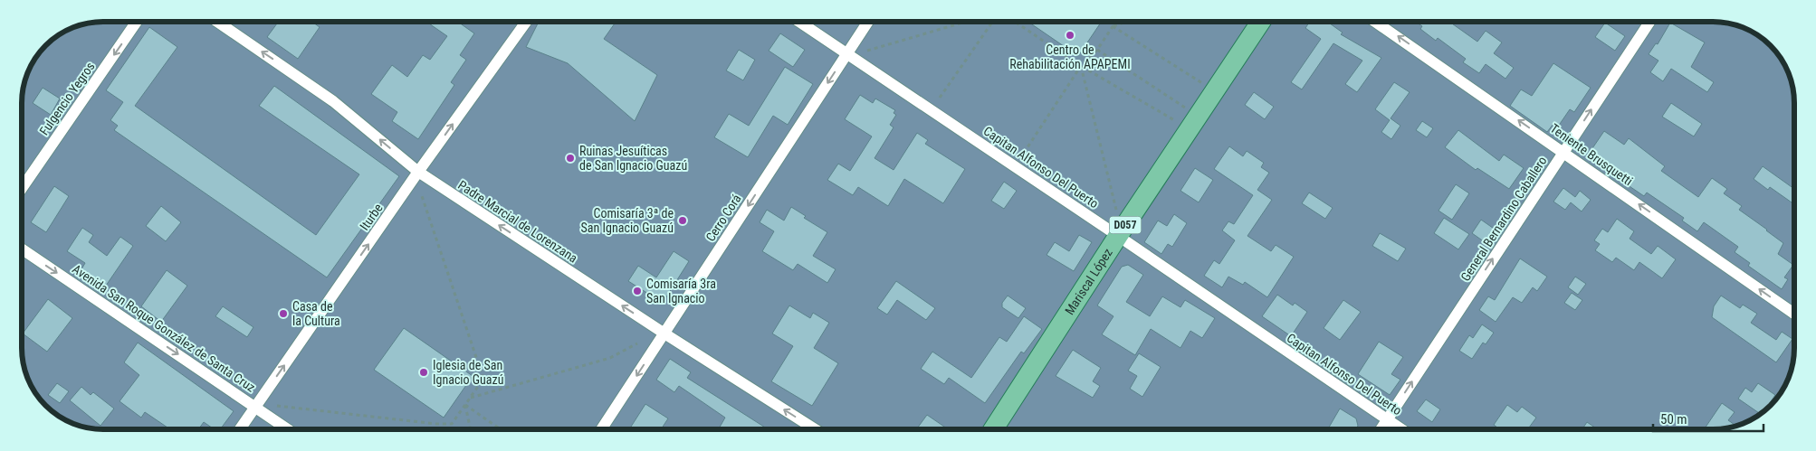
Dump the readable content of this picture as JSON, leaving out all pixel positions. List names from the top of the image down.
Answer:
{
  "streets": {
    "main road": ["D057", "Mariscal López"],
    "street": [
      "Fulgencio Yegros",
      "Teniente Brusquetti",
      "Capitan Alfonso Del Puerto",
      "Iturbe",
      "Cerro Corá",
      "General Bernardino Caballero",
      "Padre Marcial de Lorenzana",
      "Avenida San Roque González de Santa Cruz"
    ]
  },
  "crossings": [
    ["Teniente Brusquetti", "General Bernardino Caballero"],
    ["Capitan Alfonso Del Puerto", "Cerro Corá"],
    ["Capitan Alfonso Del Puerto", "General Bernardino Caballero"],
    ["Capitan Alfonso Del Puerto", "Mariscal López"],
    ["Iturbe", "Padre Marcial de Lorenzana"],
    ["Iturbe", "Avenida San Roque González de Santa Cruz"],
    ["Cerro Corá", "Padre Marcial de Lorenzana"]
  ],
  "one_way": [
    "Fulgencio Yegros",
    "Teniente Brusquetti",
    "Iturbe",
    "Cerro Corá",
    "General Bernardino Caballero",
    "Padre Marcial de Lorenzana",
    "Avenida San Roque González de Santa Cruz"
  ],
  "places": [
    "Centro de Rehabilitación APAPEMI",
    "Ruinas Jesuíticas de San Ignacio Guazú",
    "Comisaría 3ª de San Ignacio Guazú",
    "Comisaría 3ra San Ignacio",
    "Casa de la Cultura",
    "Iglesia de San Ignacio Guazú"
  ],
  "scale_bar": "50 m"
}
